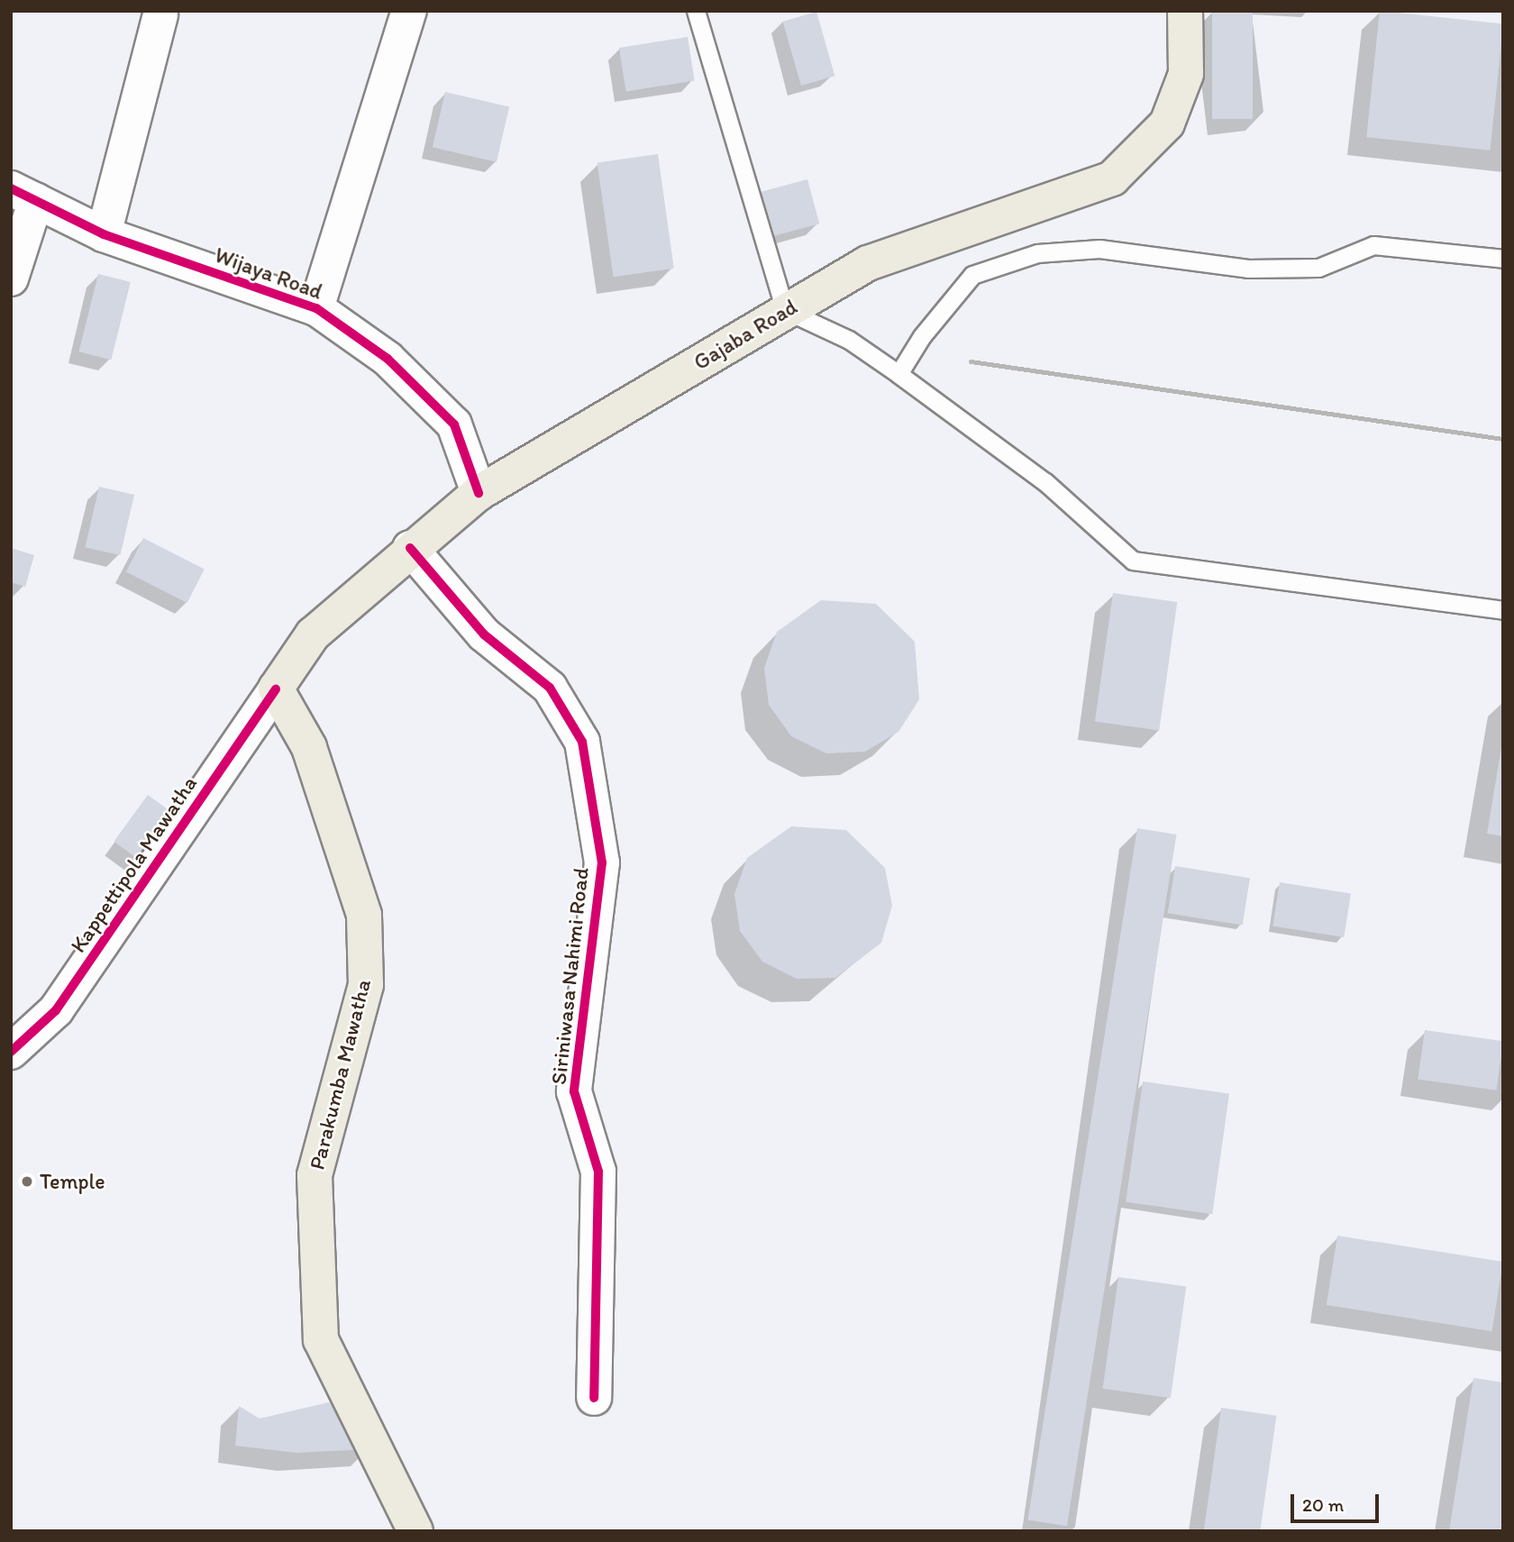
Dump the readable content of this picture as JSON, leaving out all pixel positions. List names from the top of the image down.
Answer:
{
  "streets": {
    "main road": ["Gajaba Road", "Parakumba Mawatha"],
    "street": ["Wijaya Road", "Kappettipola Mawatha", "Siriniwasa Nahimi Road"]
  },
  "crossings": [
    ["Wijaya Road", "Gajaba Road"],
    ["Gajaba Road", "Kappettipola Mawatha"],
    ["Gajaba Road", "Siriniwasa Nahimi Road"],
    ["Gajaba Road", "Parakumba Mawatha"],
    ["Kappettipola Mawatha", "Parakumba Mawatha"]
  ],
  "places": ["Temple"],
  "scale_bar": "20 m"
}
